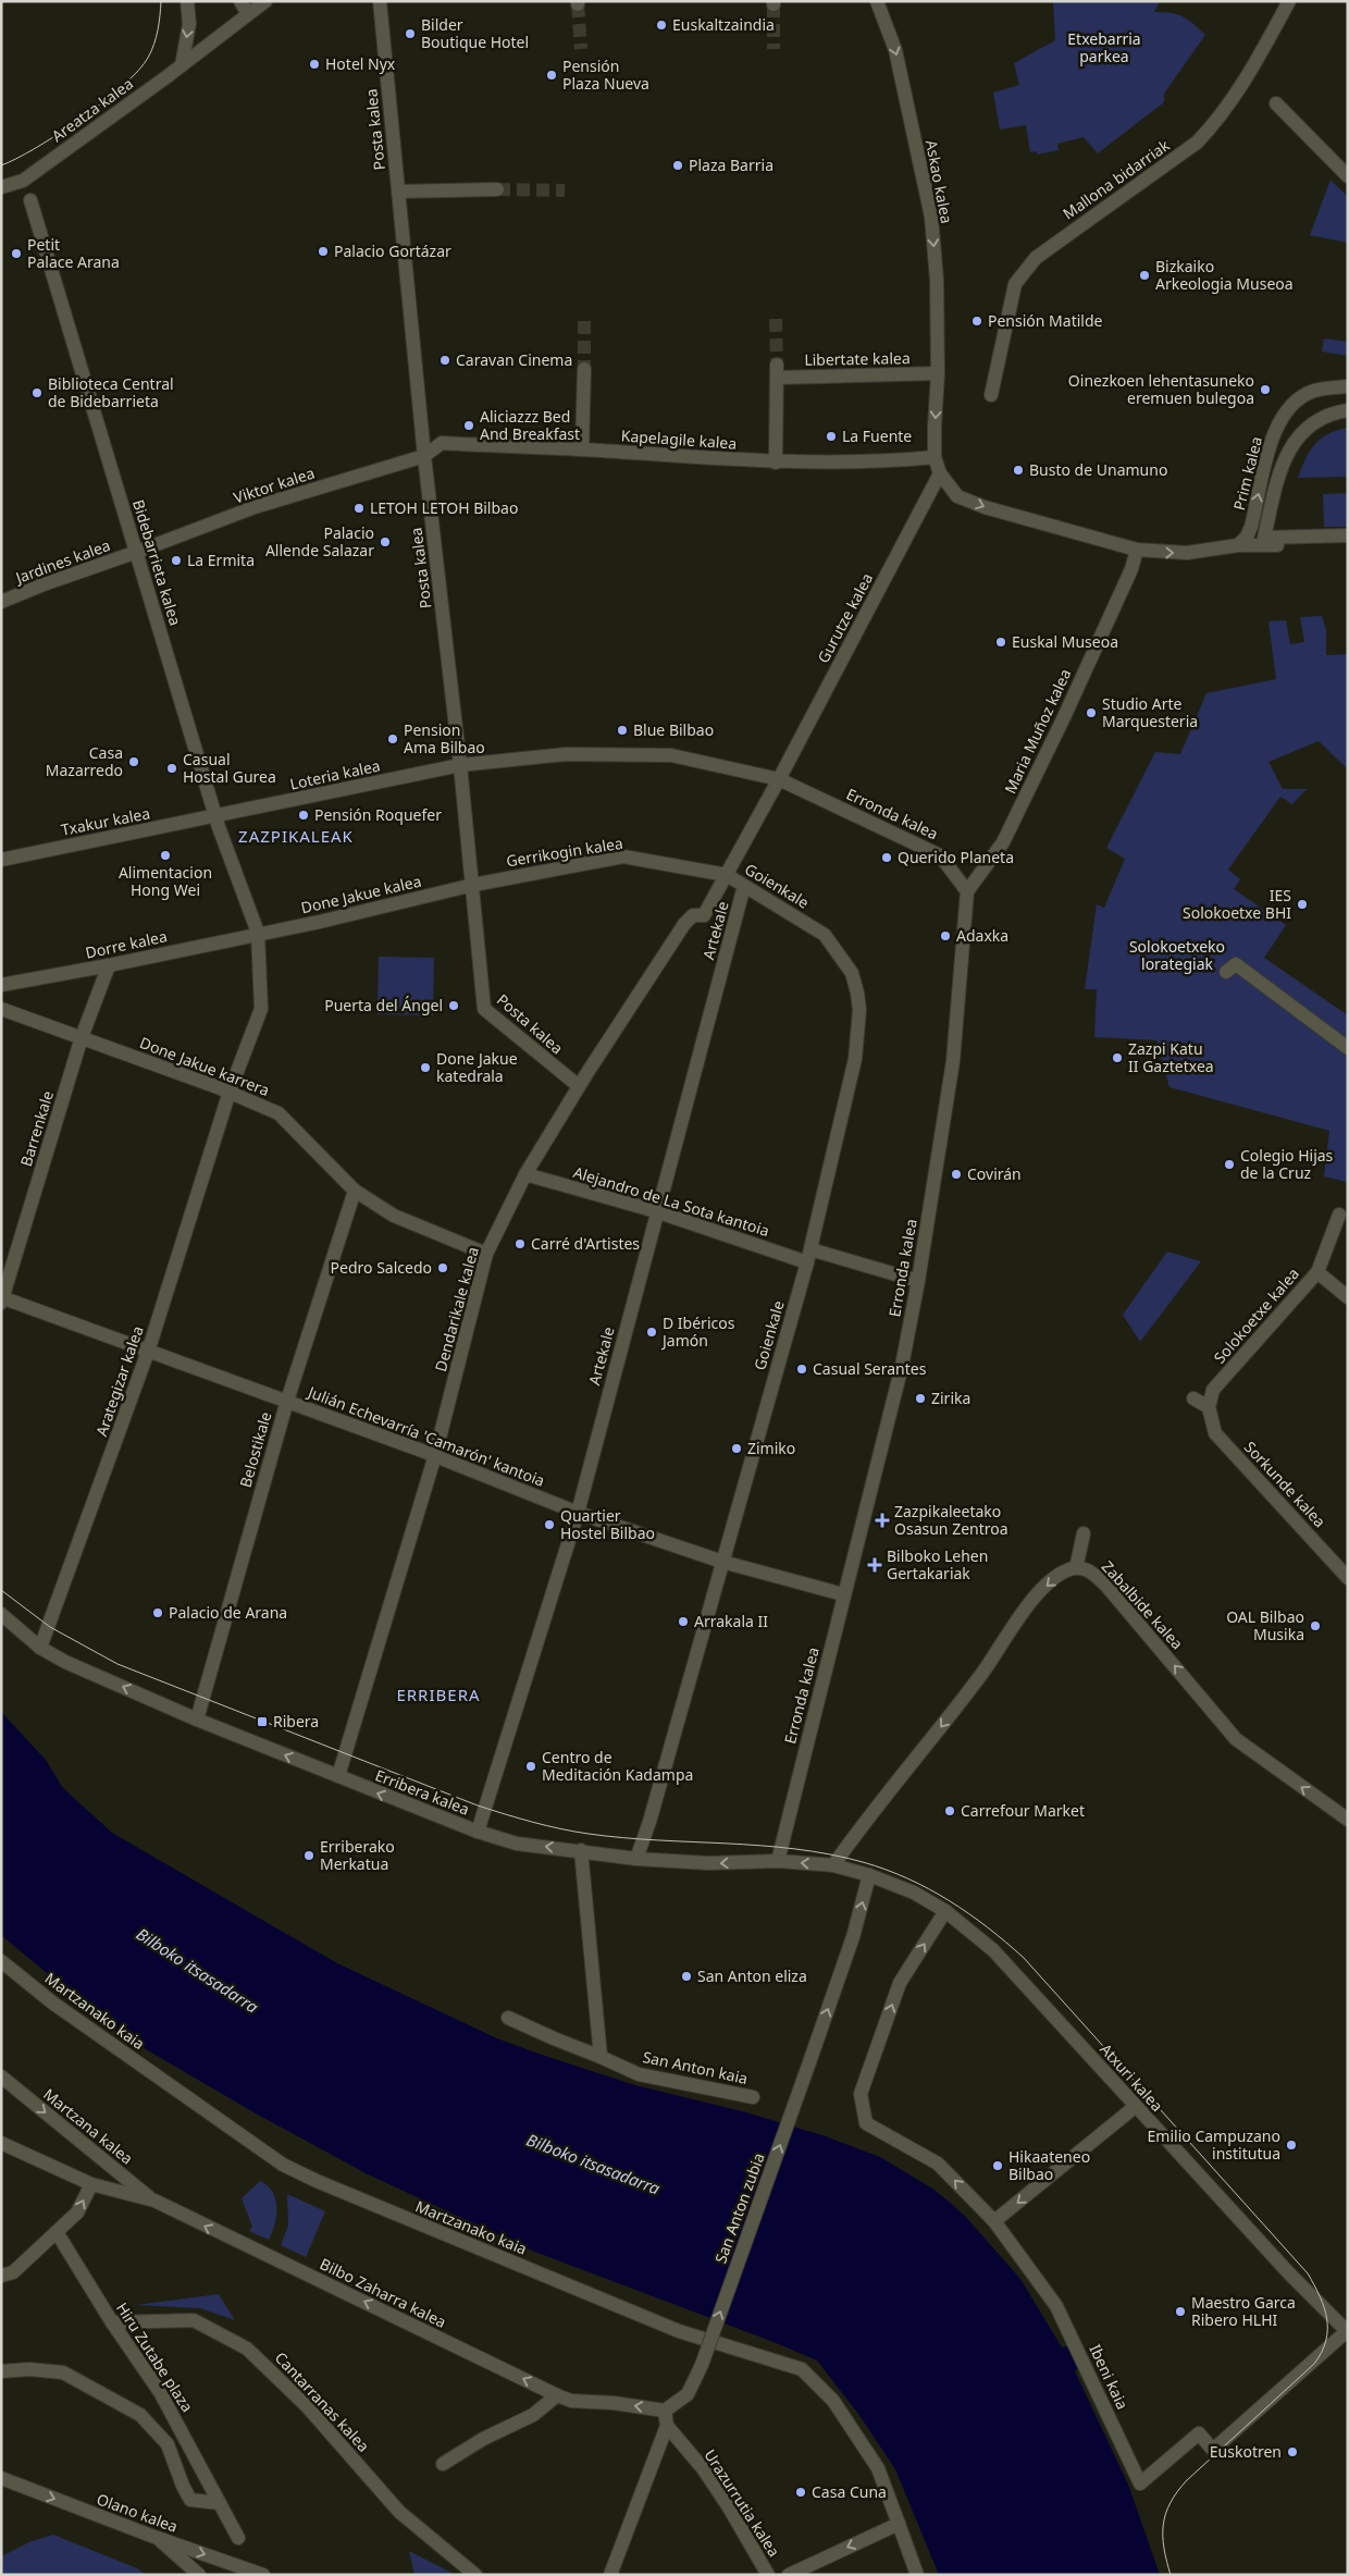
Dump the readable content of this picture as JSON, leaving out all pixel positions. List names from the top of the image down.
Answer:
{
  "streets": {
    "street": [
      "Areatza kalea",
      "Posta kalea",
      "Mallona bidarriak",
      "Askao kalea",
      "Libertate kalea",
      "Kapelagile kalea",
      "Prim kalea",
      "Viktor kalea",
      "Jardines kalea",
      "Bidebarrieta kalea",
      "Gurutze kalea",
      "Maria Muñoz kalea",
      "Loteria kalea",
      "Erronda kalea",
      "Txakur kalea",
      "Gerrikogin kalea",
      "Goienkale",
      "Done Jakue kalea",
      "Artekale",
      "Dorre kalea",
      "Done Jakue karrera",
      "Barrenkale",
      "Alejandro de La Sota kantoia",
      "Dendarikale kalea",
      "Solokoetxe kalea",
      "Arategizar kalea",
      "Julián Echevarría 'Camarón' kantoia",
      "Belostikale",
      "Sorkunde kalea",
      "Zabalbide kalea",
      "Erribera kalea",
      "Martzanako kaia",
      "San Anton kaia",
      "Atxuri kalea",
      "Martzana kalea",
      "San Anton zubia",
      "Bilbo Zaharra kalea",
      "Hiru Zutabe plaza",
      "Ibeni kaia",
      "Cantarranas kalea",
      "Urazurrutia kalea",
      "Olano kalea"
    ]
  },
  "crossings": [
    ["Posta kalea", "Kapelagile kalea"],
    ["Posta kalea", "Viktor kalea"],
    ["Posta kalea", "Loteria kalea"],
    ["Posta kalea", "Gerrikogin kalea"],
    ["Posta kalea", "Done Jakue kalea"],
    ["Posta kalea", "Dendarikale kalea"],
    ["Askao kalea", "Libertate kalea"],
    ["Askao kalea", "Kapelagile kalea"],
    ["Askao kalea", "Gurutze kalea"],
    ["Libertate kalea", "Kapelagile kalea"],
    ["Kapelagile kalea", "Viktor kalea"],
    ["Viktor kalea", "Jardines kalea"],
    ["Viktor kalea", "Bidebarrieta kalea"],
    ["Jardines kalea", "Bidebarrieta kalea"],
    ["Bidebarrieta kalea", "Loteria kalea"],
    ["Bidebarrieta kalea", "Txakur kalea"],
    ["Bidebarrieta kalea", "Done Jakue kalea"],
    ["Bidebarrieta kalea", "Dorre kalea"],
    ["Bidebarrieta kalea", "Done Jakue karrera"],
    ["Bidebarrieta kalea", "Arategizar kalea"],
    ["Gurutze kalea", "Loteria kalea"],
    ["Gurutze kalea", "Erronda kalea"],
    ["Gurutze kalea", "Gerrikogin kalea"],
    ["Gurutze kalea", "Goienkale"],
    ["Gurutze kalea", "Dendarikale kalea"],
    ["Maria Muñoz kalea", "Erronda kalea"],
    ["Loteria kalea", "Erronda kalea"],
    ["Loteria kalea", "Txakur kalea"],
    ["Erronda kalea", "Alejandro de La Sota kantoia"],
    ["Erronda kalea", "Julián Echevarría 'Camarón' kantoia"],
    ["Erronda kalea", "Erribera kalea"],
    ["Gerrikogin kalea", "Goienkale"],
    ["Gerrikogin kalea", "Done Jakue kalea"],
    ["Gerrikogin kalea", "Dendarikale kalea"],
    ["Goienkale", "Artekale"],
    ["Goienkale", "Alejandro de La Sota kantoia"],
    ["Goienkale", "Dendarikale kalea"],
    ["Goienkale", "Julián Echevarría 'Camarón' kantoia"],
    ["Goienkale", "Erribera kalea"],
    ["Done Jakue kalea", "Dorre kalea"],
    ["Artekale", "Alejandro de La Sota kantoia"],
    ["Artekale", "Julián Echevarría 'Camarón' kantoia"],
    ["Artekale", "Erribera kalea"],
    ["Dorre kalea", "Barrenkale"],
    ["Done Jakue karrera", "Barrenkale"],
    ["Done Jakue karrera", "Dendarikale kalea"],
    ["Done Jakue karrera", "Arategizar kalea"],
    ["Done Jakue karrera", "Belostikale"],
    ["Barrenkale", "Julián Echevarría 'Camarón' kantoia"],
    ["Alejandro de La Sota kantoia", "Dendarikale kalea"],
    ["Dendarikale kalea", "Julián Echevarría 'Camarón' kantoia"],
    ["Dendarikale kalea", "Erribera kalea"],
    ["Solokoetxe kalea", "Sorkunde kalea"],
    ["Arategizar kalea", "Julián Echevarría 'Camarón' kantoia"],
    ["Arategizar kalea", "Erribera kalea"],
    ["Julián Echevarría 'Camarón' kantoia", "Belostikale"],
    ["Belostikale", "Erribera kalea"],
    ["Zabalbide kalea", "Erribera kalea"],
    ["Erribera kalea", "Atxuri kalea"],
    ["Erribera kalea", "San Anton zubia"],
    ["Atxuri kalea", "San Anton zubia"],
    ["Atxuri kalea", "Ibeni kaia"],
    ["Martzana kalea", "Bilbo Zaharra kalea"],
    ["San Anton zubia", "Bilbo Zaharra kalea"],
    ["Hiru Zutabe plaza", "Cantarranas kalea"]
  ],
  "one_way": [
    "Askao kalea",
    "Prim kalea",
    "Erribera kalea",
    "Martzana kalea",
    "San Anton zubia",
    "Bilbo Zaharra kalea",
    "Olano kalea"
  ],
  "districts": ["ZAZPIKALEAK", "ERRIBERA"],
  "water": ["Bilboko itsasadarra"],
  "parks": ["Etxebarria parkea", "Solokoetxeko lorategiak"],
  "places": {
    "other": [
      "Euskaltzaindia",
      "Bilder Boutique Hotel",
      "Hotel Nyx",
      "Pensión Plaza Nueva",
      "Plaza Barria",
      "Palacio Gortázar",
      "Petit Palace Arana",
      "Bizkaiko Arkeologia Museoa",
      "Pensión Matilde",
      "Caravan Cinema",
      "Oinezkoen lehentasuneko eremuen bulegoa",
      "Biblioteca Central de Bidebarrieta",
      "Aliciazzz Bed And Breakfast",
      "La Fuente",
      "Busto de Unamuno",
      "LETOH LETOH Bilbao",
      "Palacio Allende Salazar",
      "La Ermita",
      "Euskal Museoa",
      "Studio Arte Marquesteria",
      "Blue Bilbao",
      "Pension Ama Bilbao",
      "Casa Mazarredo",
      "Casual Hostal Gurea",
      "Pensión Roquefer",
      "Alimentacion Hong Wei",
      "Querido Planeta",
      "IES Solokoetxe BHI",
      "Adaxka",
      "Puerta del Ángel",
      "Zazpi Katu II Gaztetxea",
      "Done Jakue katedrala",
      "Colegio Hijas de la Cruz",
      "Covirán",
      "Carré d'Artistes",
      "Pedro Salcedo",
      "D Ibéricos Jamón",
      "Casual Serantes",
      "Zirika",
      "Zimiko",
      "Quartier Hostel Bilbao",
      "Palacio de Arana",
      "Arrakala II",
      "OAL Bilbao Musika",
      "Centro de Meditación Kadampa",
      "Carrefour Market",
      "Erriberako Merkatua",
      "San Anton eliza",
      "Emilio Campuzano institutua",
      "Hikaateneo Bilbao",
      "Maestro Garca Ribero HLHI",
      "Euskotren",
      "Casa Cuna"
    ],
    "health": ["Zazpikaleetako Osasun Zentroa", "Bilboko Lehen Gertakariak"],
    "transit": ["Ribera"]
  }
}
